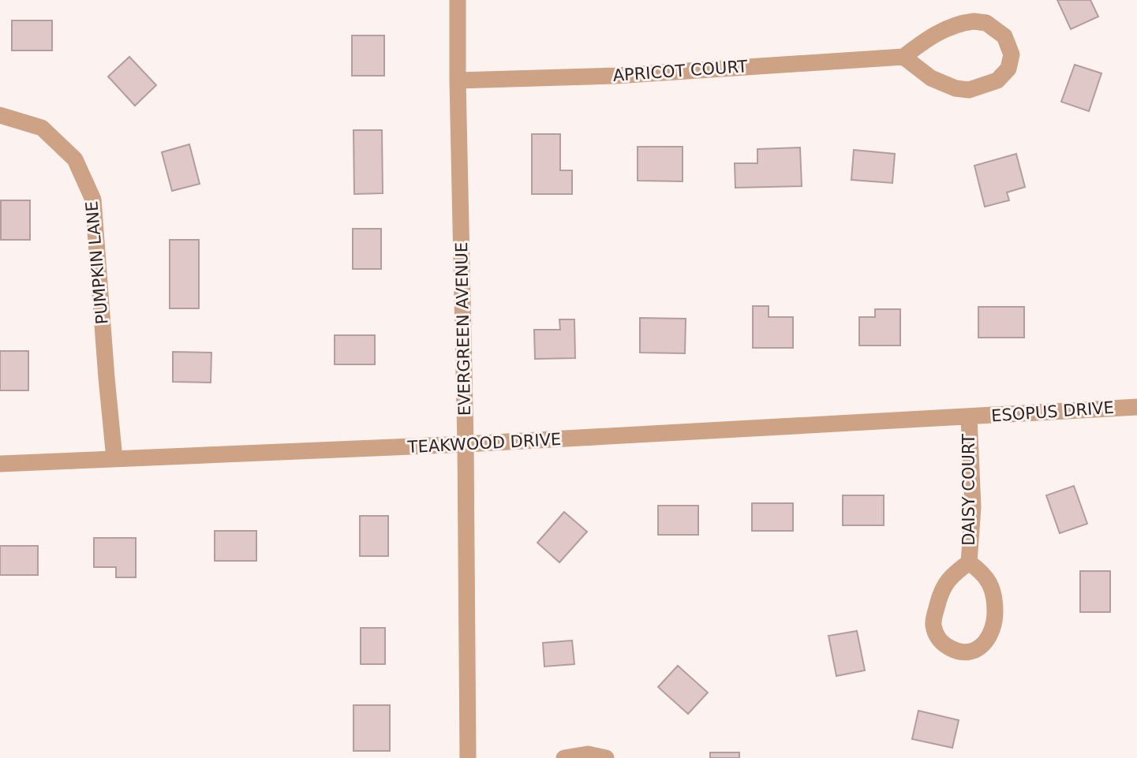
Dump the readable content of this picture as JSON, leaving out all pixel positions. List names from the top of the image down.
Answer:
{
  "streets": {
    "street": [
      "APRICOT COURT",
      "PUMPKIN LANE",
      "EVERGREEN AVENUE",
      "ESOPUS DRIVE",
      "TEAKWOOD DRIVE",
      "DAISY COURT"
    ]
  },
  "crossings": [
    ["APRICOT COURT", "EVERGREEN AVENUE"],
    ["PUMPKIN LANE", "TEAKWOOD DRIVE"],
    ["EVERGREEN AVENUE", "TEAKWOOD DRIVE"],
    ["ESOPUS DRIVE", "TEAKWOOD DRIVE"],
    ["ESOPUS DRIVE", "DAISY COURT"],
    ["TEAKWOOD DRIVE", "DAISY COURT"]
  ]
}
